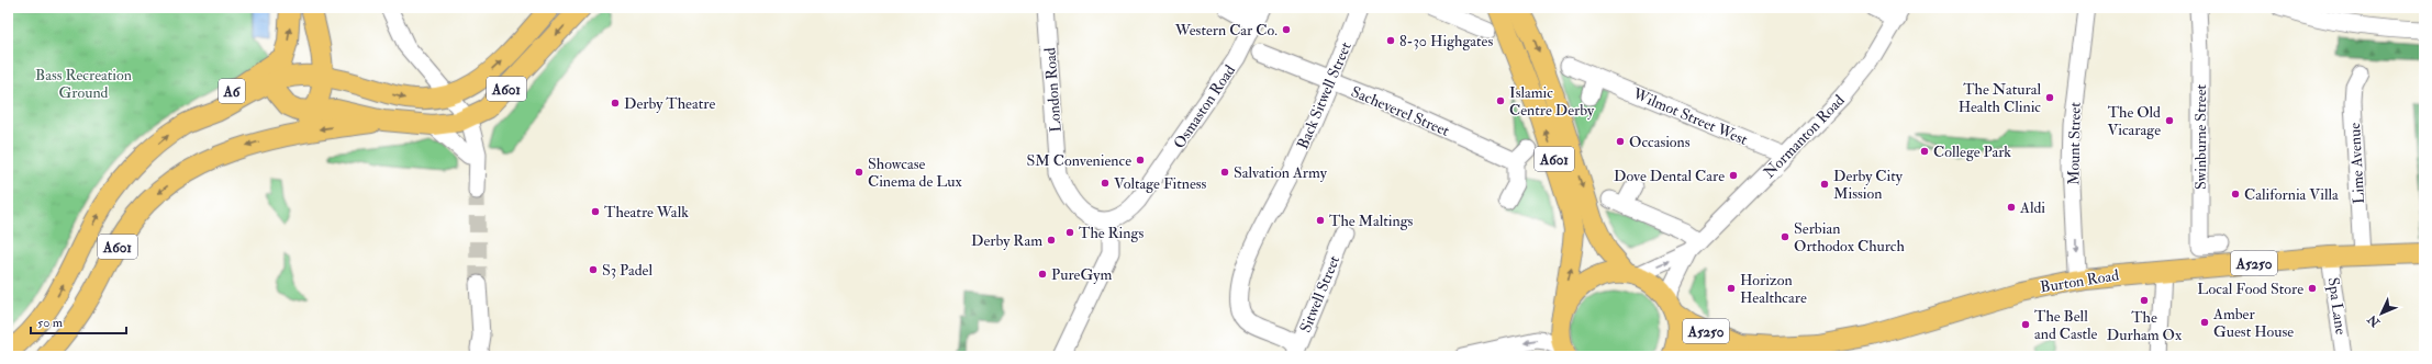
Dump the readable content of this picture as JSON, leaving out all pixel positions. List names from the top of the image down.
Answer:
{
  "streets": {
    "main road": [
      "A601",
      "A6",
      "A5250",
      "Burton Road"
    ],
    "street": [
      "London Road",
      "Back Sitwell Street",
      "Osmaston Road",
      "Sacheverel Street",
      "Wilmot Street West",
      "Normanton Road",
      "Swinburne Street",
      "Mount Street",
      "Lime Avenue",
      "Sitwell Street",
      "Spa Lane"
    ]
  },
  "crossings": [
    ["A601", "A6"],
    ["A601", "Normanton Road"],
    ["A601", "Burton Road"],
    ["London Road", "Osmaston Road"],
    ["Back Sitwell Street", "Sacheverel Street"],
    ["Back Sitwell Street", "Sitwell Street"],
    ["Wilmot Street West", "Normanton Road"],
    ["Normanton Road", "Burton Road"],
    ["Mount Street", "Burton Road"],
    ["Lime Avenue", "Burton Road"],
    ["Burton Road", "Spa Lane"]
  ],
  "one_way": ["Mount Street"],
  "parks": ["Bass Recreation Ground"],
  "places": [
    "Western Car Co.",
    "8-30 Highgates",
    "The Natural Health Clinic",
    "Islamic Centre Derby",
    "Derby Theatre",
    "The Old Vicarage",
    "Occasions",
    "College Park",
    "SM Convenience",
    "Showcase Cinema de Lux",
    "Salvation Army",
    "Dove Dental Care",
    "Voltage Fitness",
    "Derby City Mission",
    "California Villa",
    "Aldi",
    "Theatre Walk",
    "The Maltings",
    "The Rings",
    "Serbian Orthodox Church",
    "Derby Ram",
    "S3 Padel",
    "PureGym",
    "Horizon Healthcare",
    "Local Food Store",
    "The Durham Ox",
    "Amber Guest House",
    "The Bell and Castle"
  ],
  "scale_bar": "50 m",
  "north": "bottom left"
}
